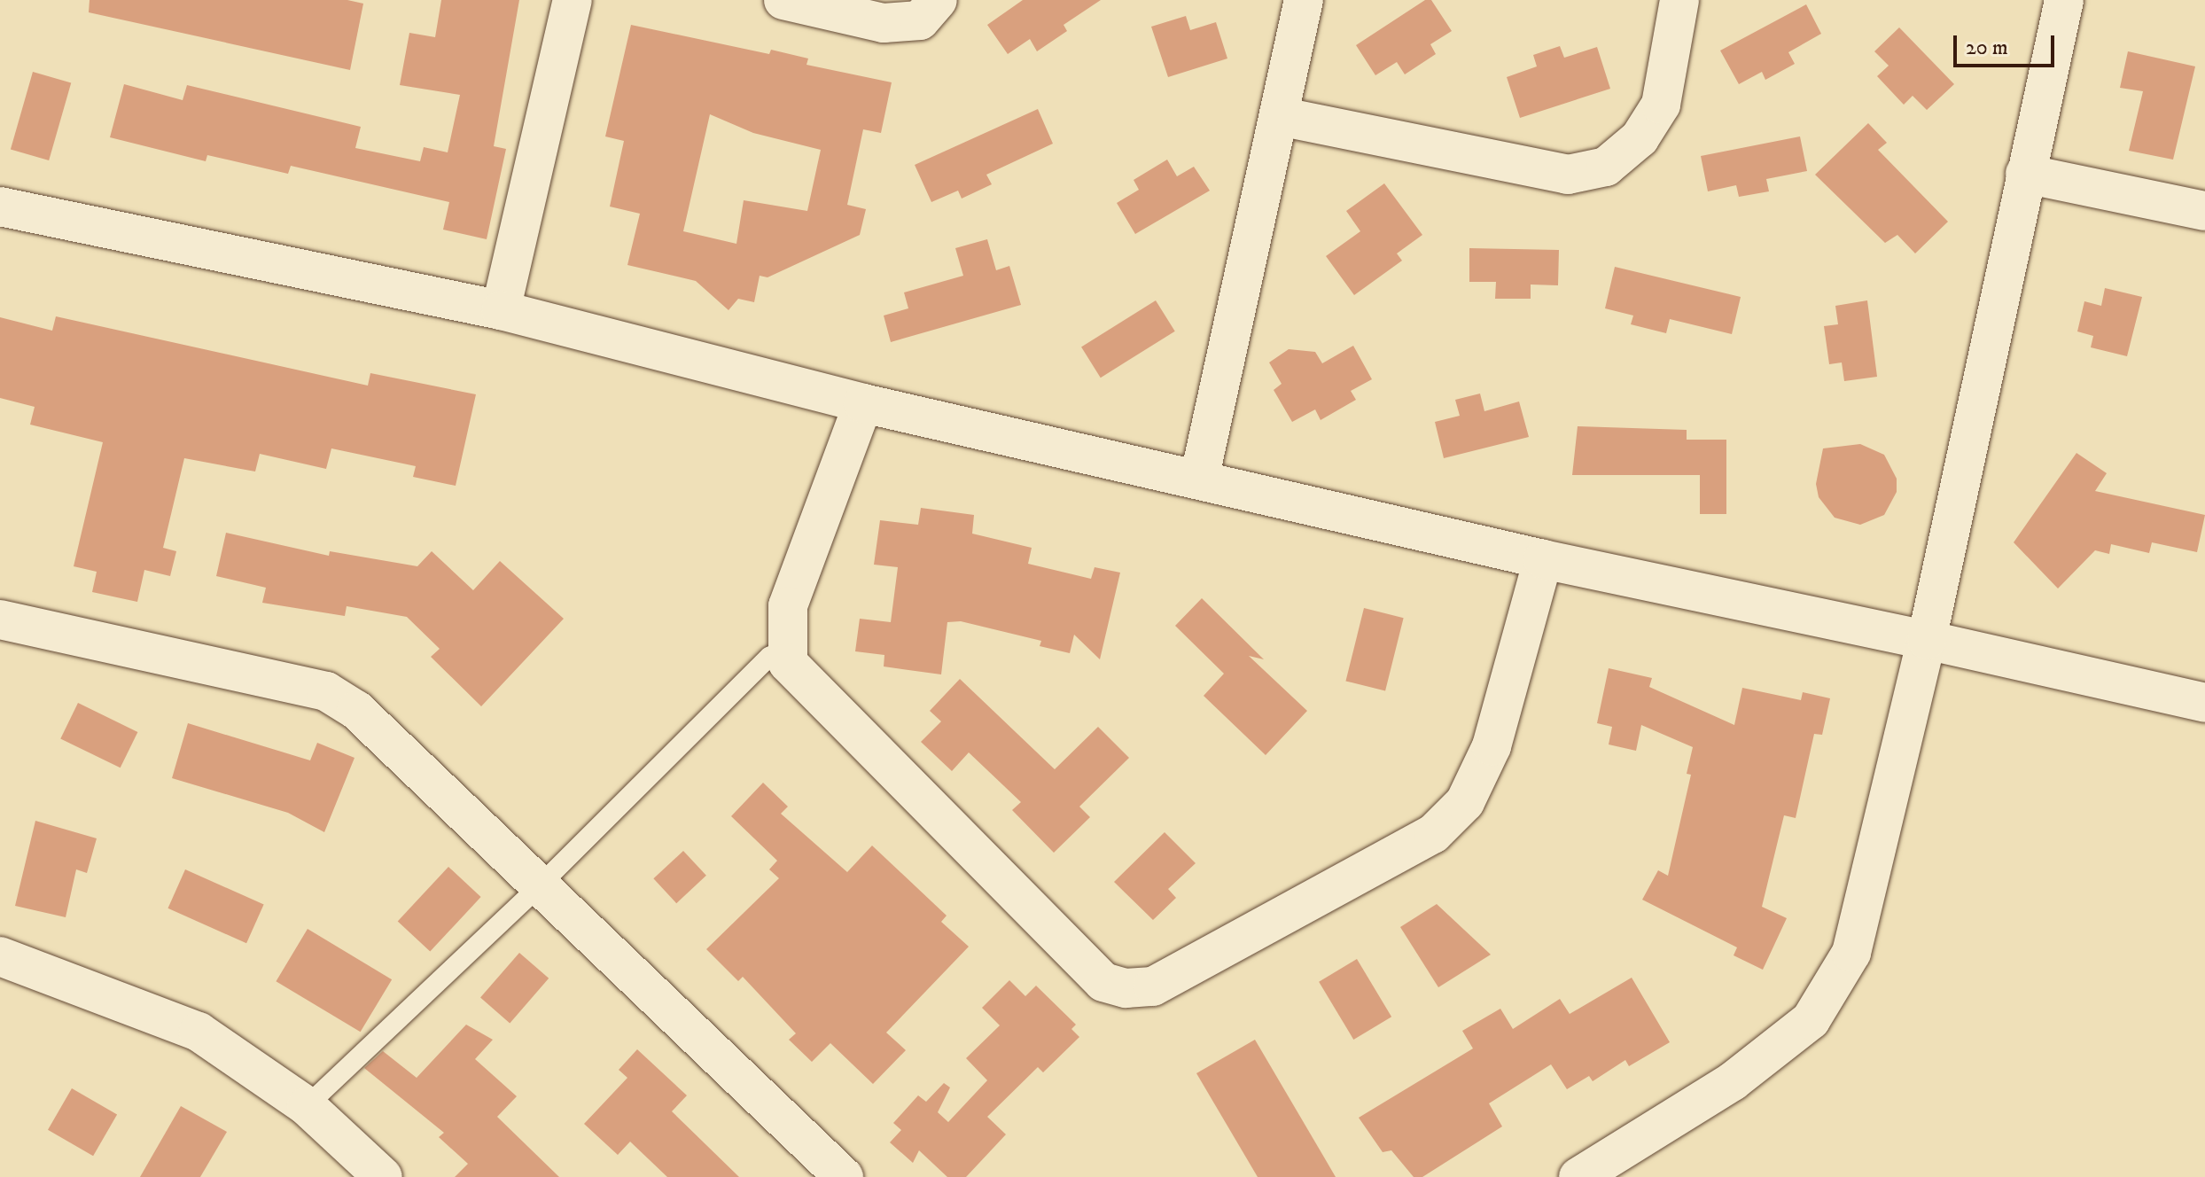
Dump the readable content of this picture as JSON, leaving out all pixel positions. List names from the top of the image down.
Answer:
{
  "scale_bar": "20 m"
}
